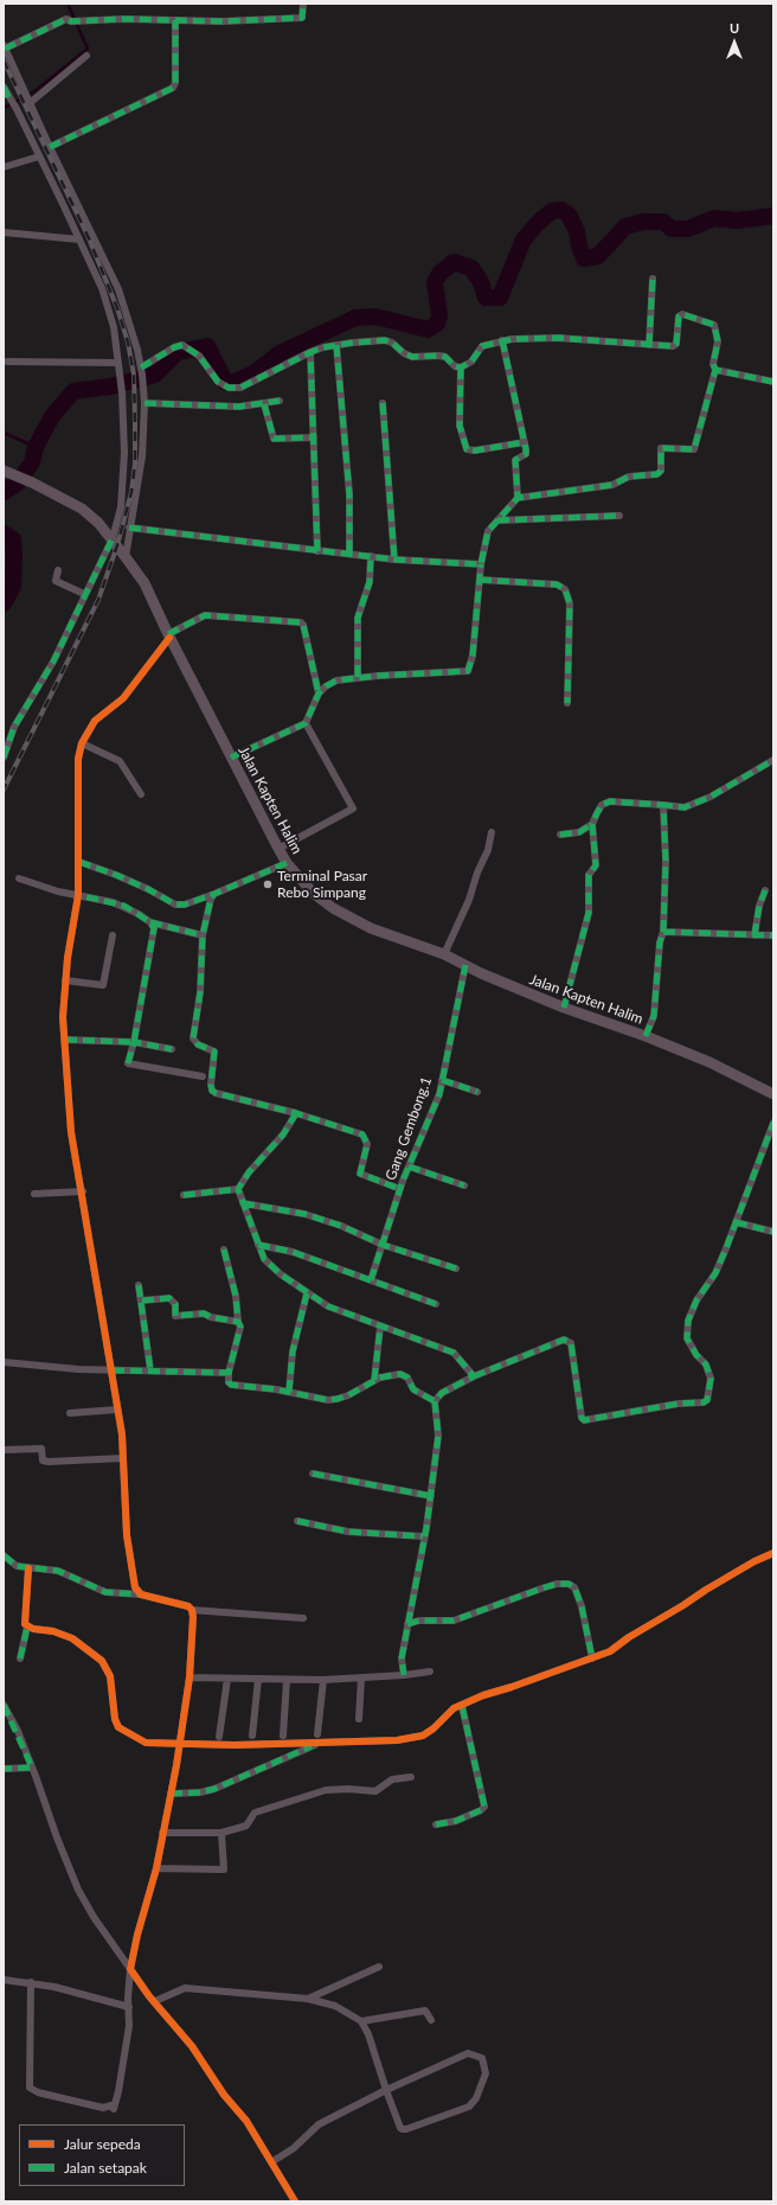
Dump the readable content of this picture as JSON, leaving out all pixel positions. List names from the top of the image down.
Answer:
{
  "streets": {
    "main road": ["Jalan Kapten Halim"],
    "street": ["Gang Gembong.1"]
  },
  "crossings": [
    ["Jalan Kapten Halim", "Gang Gembong.1"]
  ],
  "places": ["Terminal Pasar Rebo Simpang"],
  "legend": ["Jalur sepeda", "Jalan setapak"],
  "north": "top"
}
